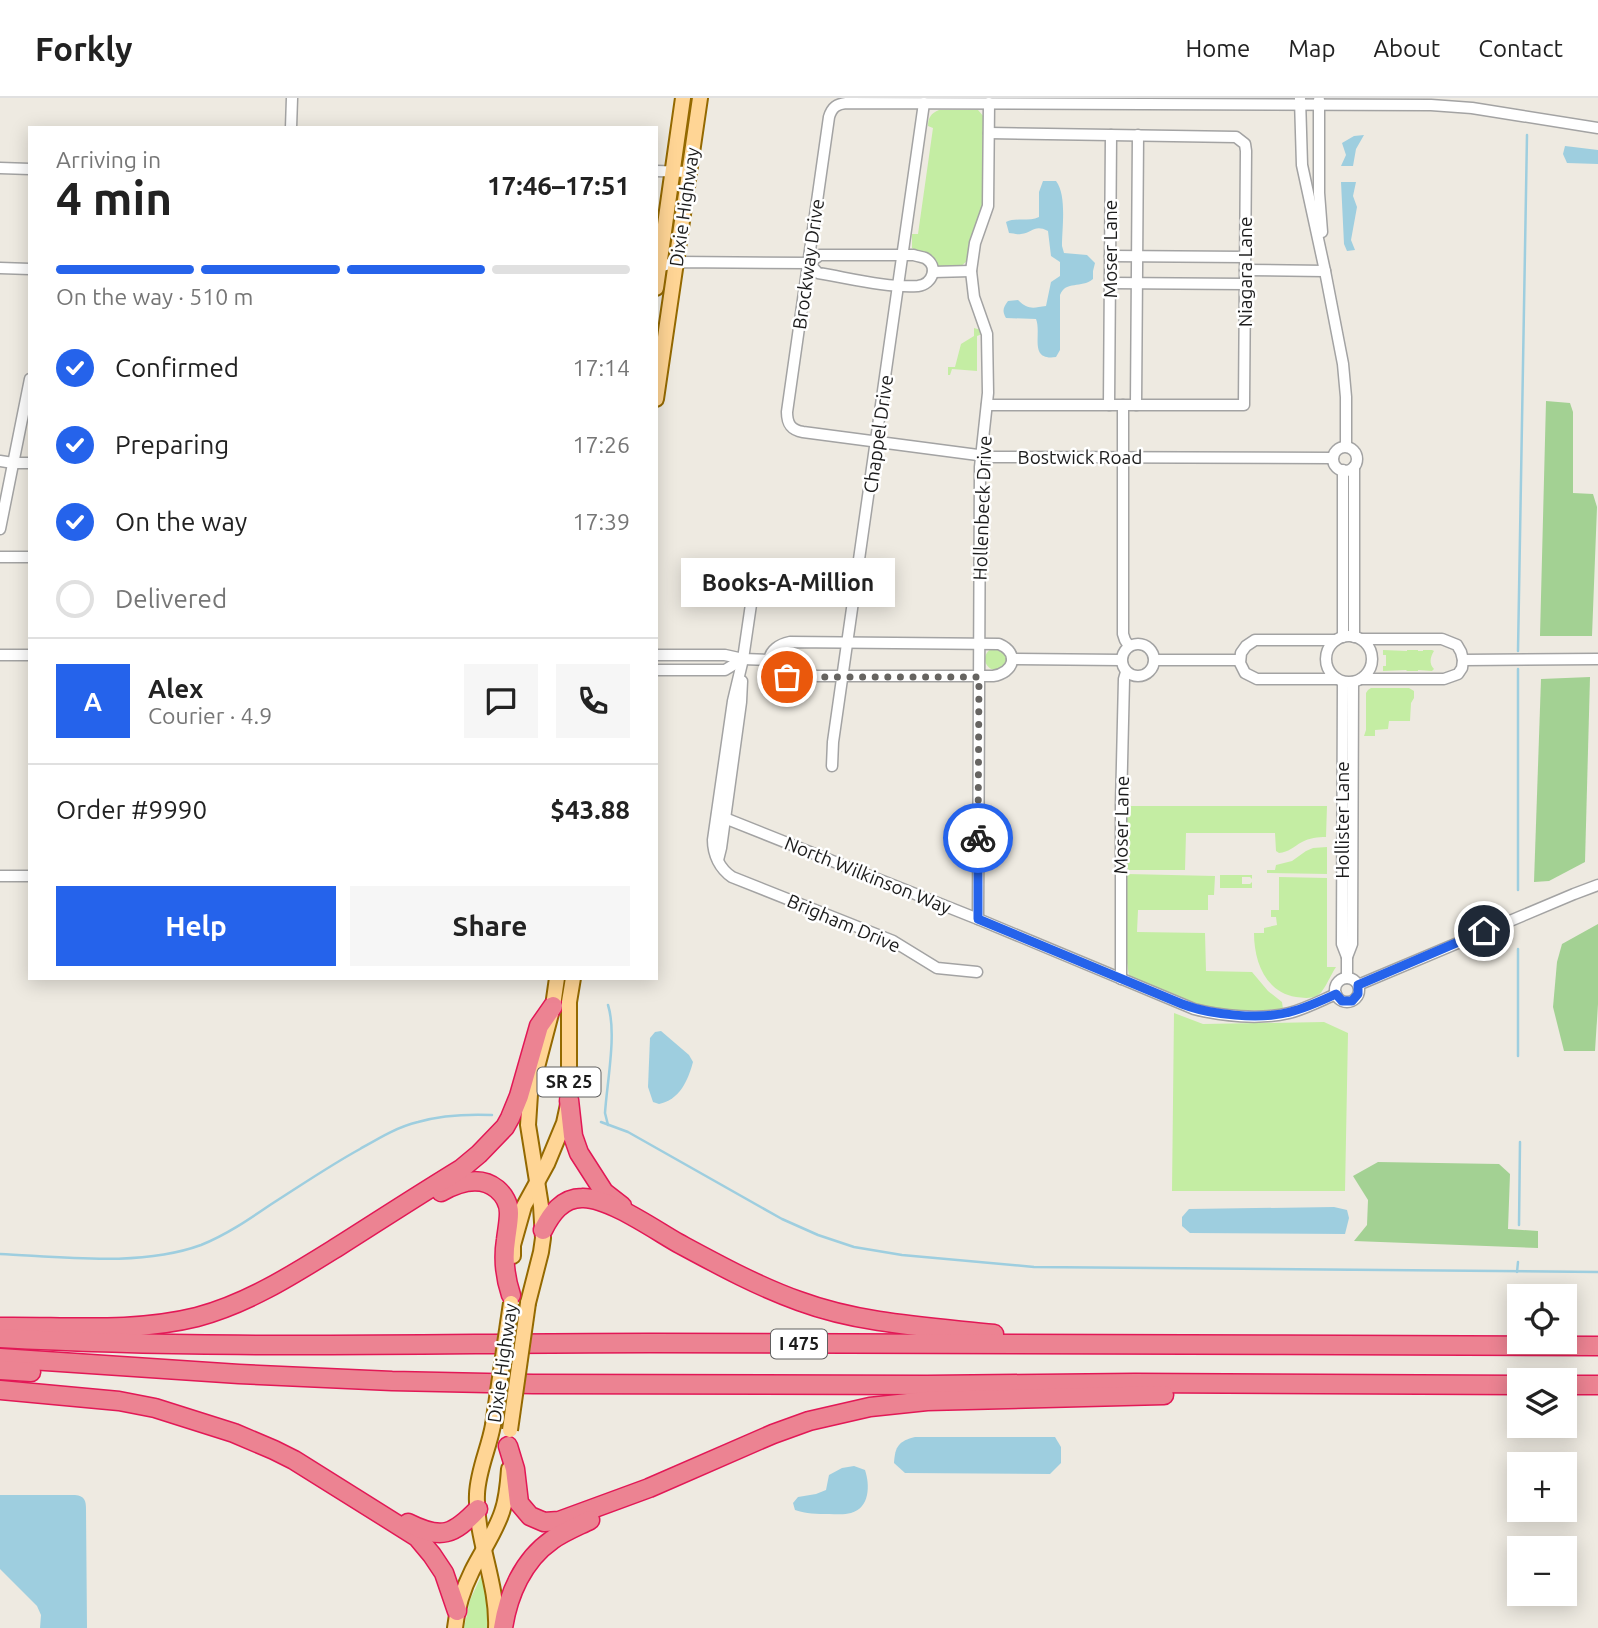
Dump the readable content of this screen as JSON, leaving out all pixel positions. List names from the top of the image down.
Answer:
{
  "streets": {
    "highway": ["I 475"],
    "main road": ["Dixie Highway", "SR 25"],
    "street": [
      "Moser Lane",
      "Brockway Drive",
      "Niagara Lane",
      "Chappel Drive",
      "Bostwick Road",
      "Hollenbeck Drive",
      "Hollister Lane",
      "North Wilkinson Way",
      "Brigham Drive"
    ]
  },
  "crossings": [
    ["Moser Lane", "Niagara Lane"],
    ["Moser Lane", "North Wilkinson Way"],
    ["Brockway Drive", "Chappel Drive"],
    ["Brockway Drive", "Bostwick Road"],
    ["Chappel Drive", "Bostwick Road"],
    ["Bostwick Road", "Hollenbeck Drive"],
    ["Hollenbeck Drive", "North Wilkinson Way"],
    ["Hollister Lane", "North Wilkinson Way"],
    ["North Wilkinson Way", "Brigham Drive"]
  ],
  "places": ["Books-A-Million"],
  "page": {
    "header": "Forkly",
    "nav": [
      "Home",
      "Map",
      "About",
      "Contact"
    ],
    "heading": ["4 min", "Arriving in", "17:46–17:51"],
    "panel": [
      "Alex",
      "Courier · 4.9",
      "Order #9990",
      "$43.88"
    ],
    "bar": "On the way · 510 m",
    "list": [
      ["Confirmed", "17:14"],
      ["Preparing", "17:26"],
      ["On the way", "17:39"],
      "Delivered"
    ],
    "bubble": "Books-A-Million",
    "round": "A",
    "buttons": ["Help", "Share"],
    "map_buttons": ["+", "−"]
  }
}
